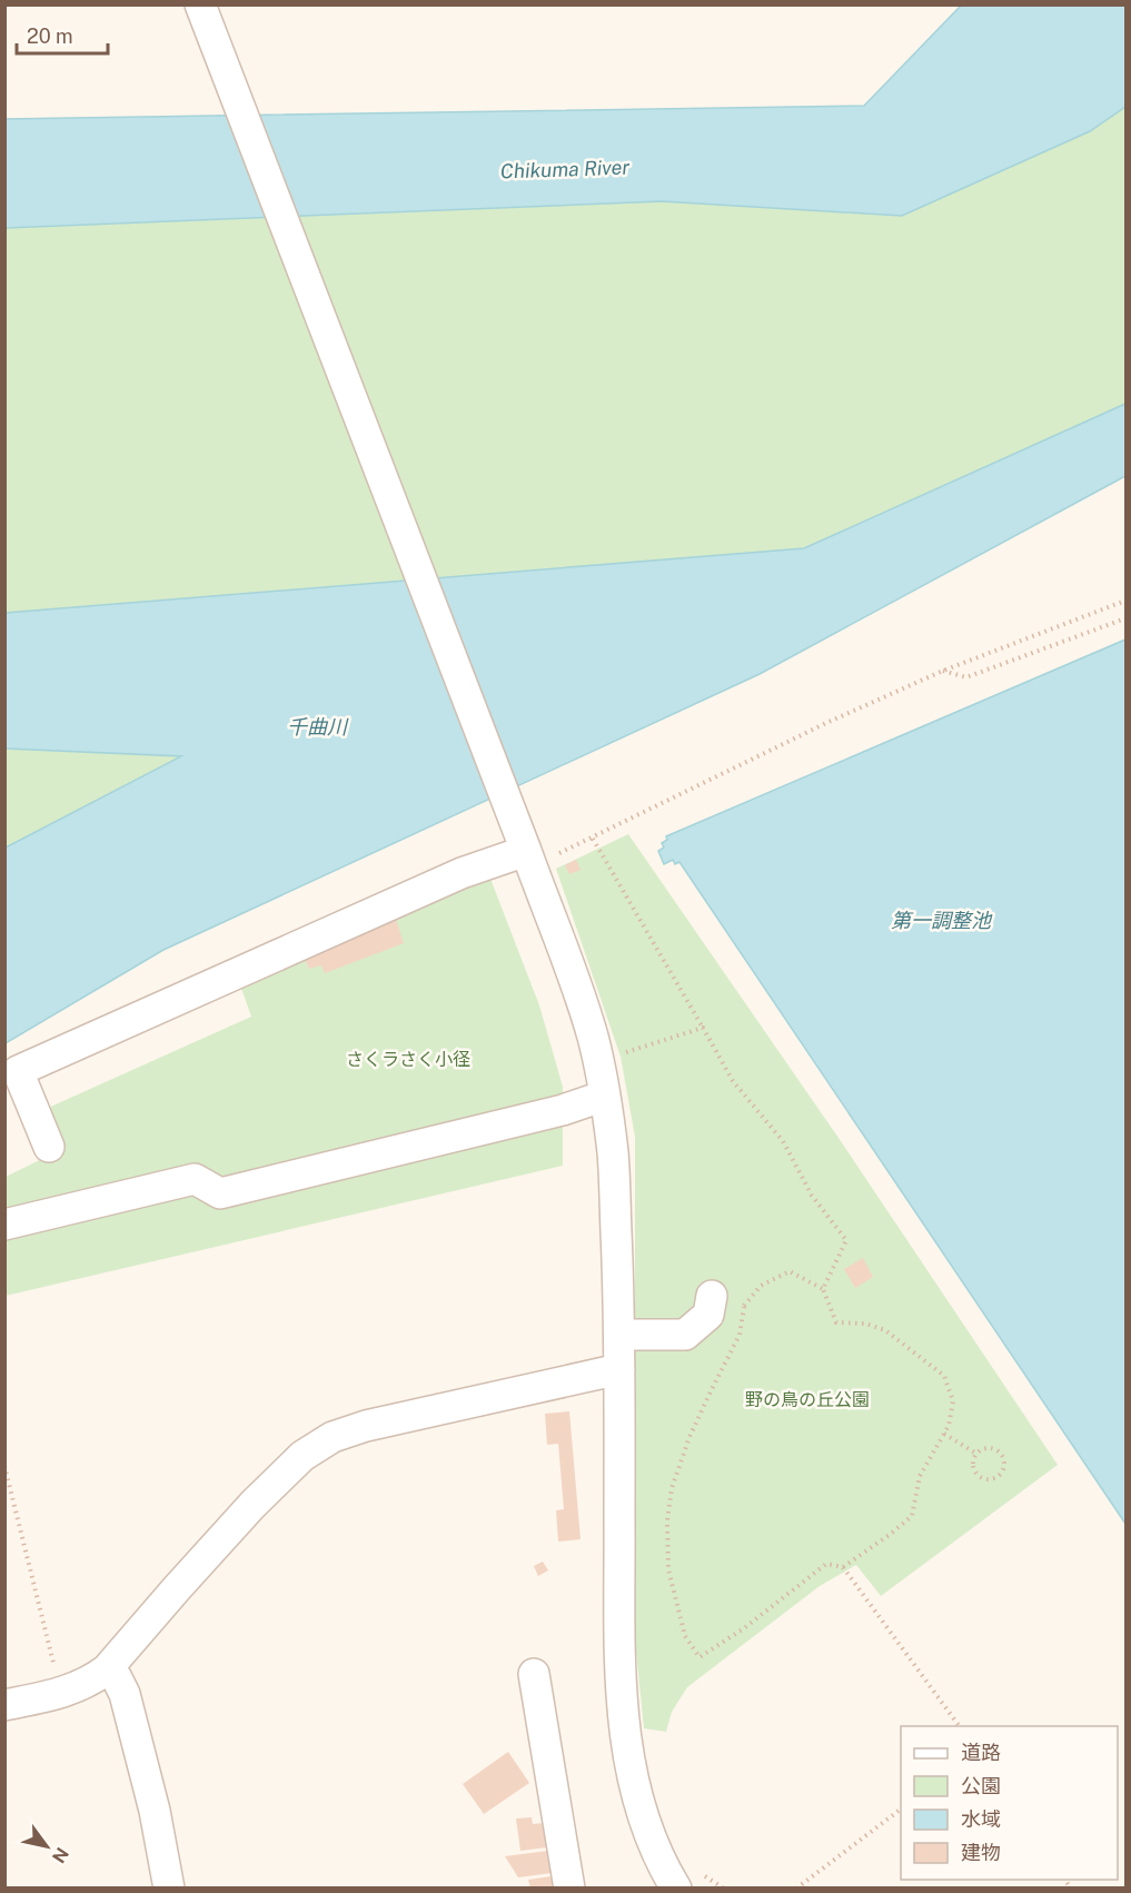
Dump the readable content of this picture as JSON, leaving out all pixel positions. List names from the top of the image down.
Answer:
{
  "water": ["Chikuma River", "千曲川", "第一調整池"],
  "parks": ["さくラさく小径", "野の鳥の丘公園"],
  "legend": [
    "道路",
    "公園",
    "水域",
    "建物"
  ],
  "scale_bar": "20 m",
  "north": "bottom right"
}
